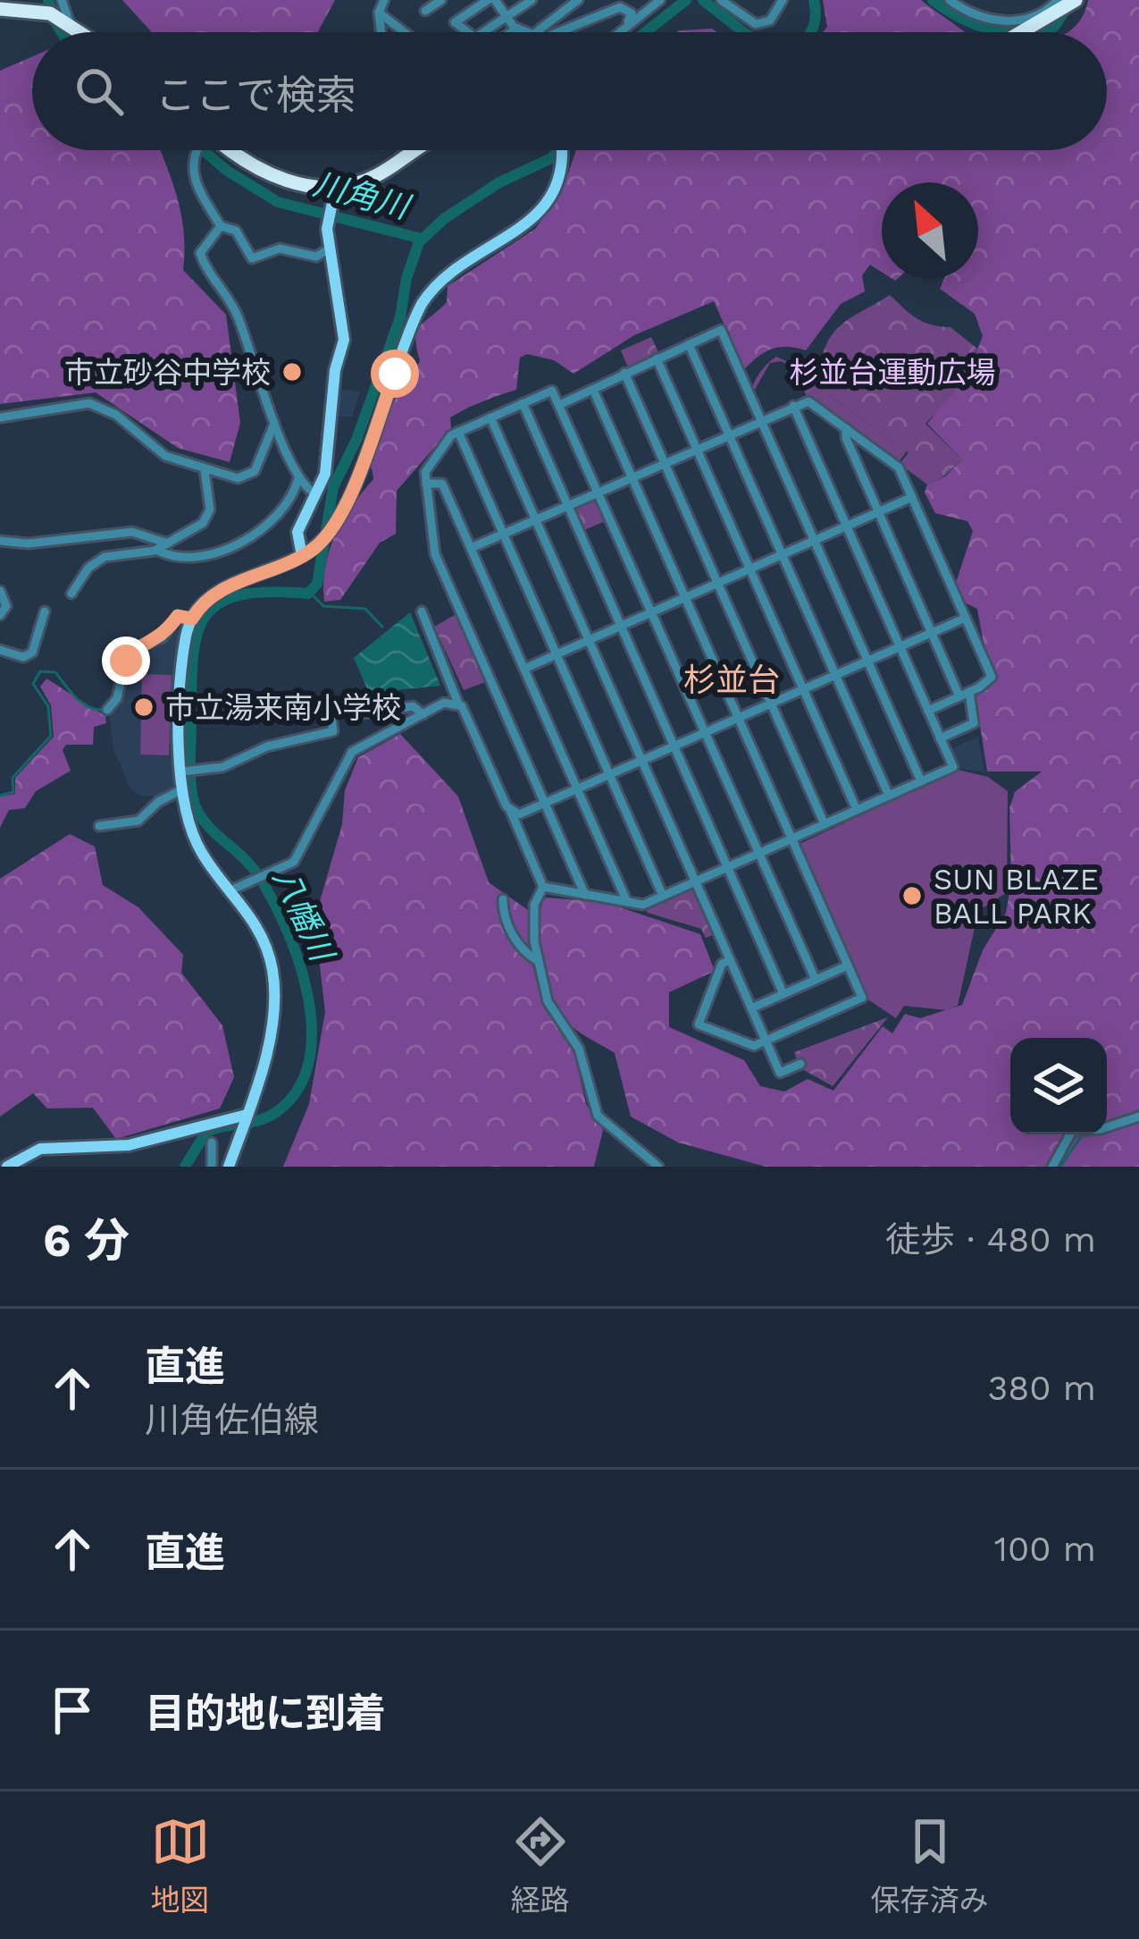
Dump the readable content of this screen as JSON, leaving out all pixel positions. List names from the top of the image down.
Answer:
{
  "districts": ["杉並台"],
  "water": ["川角川", "八幡川"],
  "parks": ["杉並台運動広場"],
  "places": ["市立砂谷中学校", "市立湯来南小学校", "SUN BLAZE BALL PARK"],
  "north": "top left",
  "page": {
    "search": "ここで検索",
    "heading": ["6 分", "徒歩 · 480 m"],
    "list": [
      ["直進", "川角佐伯線", "380 m"],
      ["直進", "100 m"],
      "目的地に到着"
    ],
    "nav": ["地図", "経路", "保存済み"]
  }
}
